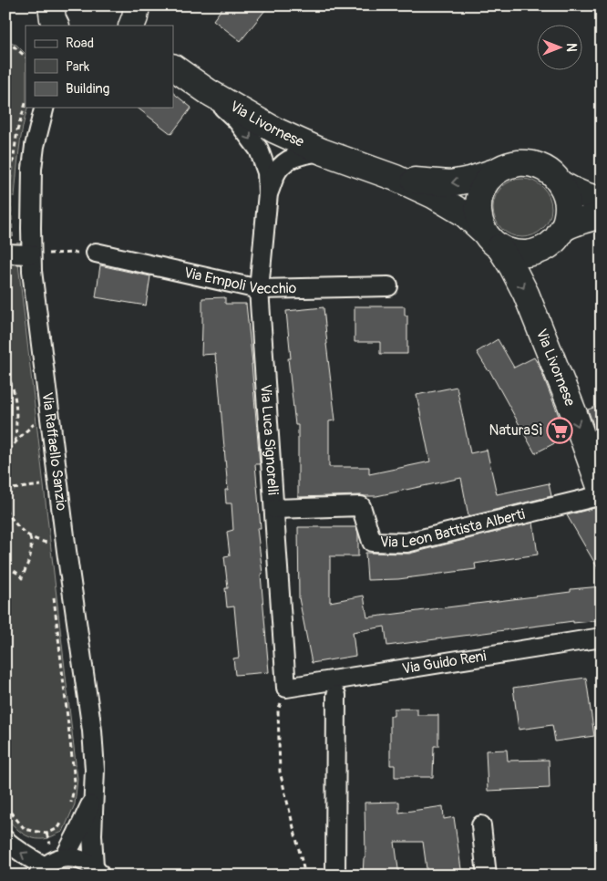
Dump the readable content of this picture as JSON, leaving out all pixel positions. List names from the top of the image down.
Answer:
{
  "streets": {
    "main road": ["Via Livornese"],
    "street": [
      "Via Empoli Vecchio",
      "Via Luca Signorelli",
      "Via Raffaello Sanzio",
      "Via Leon Battista Alberti",
      "Via Guido Reni"
    ]
  },
  "crossings": [
    ["Via Empoli Vecchio", "Via Luca Signorelli"],
    ["Via Luca Signorelli", "Via Leon Battista Alberti"],
    ["Via Luca Signorelli", "Via Guido Reni"]
  ],
  "places": {
    "supermarket": ["NaturaSì"]
  },
  "legend": ["Road", "Park", "Building"],
  "north": "right"
}
